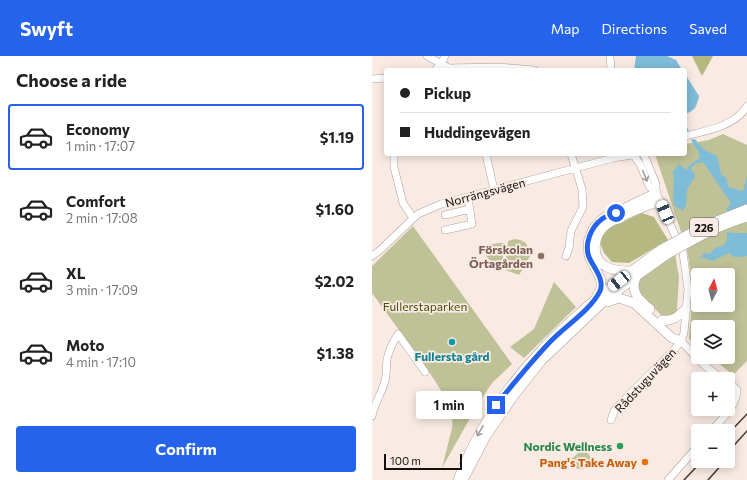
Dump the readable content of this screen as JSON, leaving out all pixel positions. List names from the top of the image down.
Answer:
{
  "streets": {
    "main road": ["226"],
    "street": ["Norrängsvägen", "Rådstuguvägen"]
  },
  "parks": ["Fullerstaparken"],
  "places": [
    "Förskolan Örtagården",
    "Fullersta gård",
    "Nordic Wellness",
    "Pang's Take Away"
  ],
  "scale_bar": "100 m",
  "north": "top",
  "page": {
    "header": "Swyft",
    "nav": ["Map", "Directions", "Saved"],
    "heading": "Choose a ride",
    "banner": ["Pickup", "Huddingevägen"],
    "list": [
      {
        "name": "Economy",
        "note": "1 min · 17:07",
        "value": "$1.19"
      },
      {
        "name": "Comfort",
        "note": "2 min · 17:08",
        "value": "$1.60"
      },
      {
        "name": "XL",
        "note": "3 min · 17:09",
        "value": "$2.02"
      },
      {
        "name": "Moto",
        "note": "4 min · 17:10",
        "value": "$1.38"
      }
    ],
    "map_buttons": ["+", "−"],
    "bubble": "1 min",
    "buttons": "Confirm",
    "scale": "100 m"
  }
}
